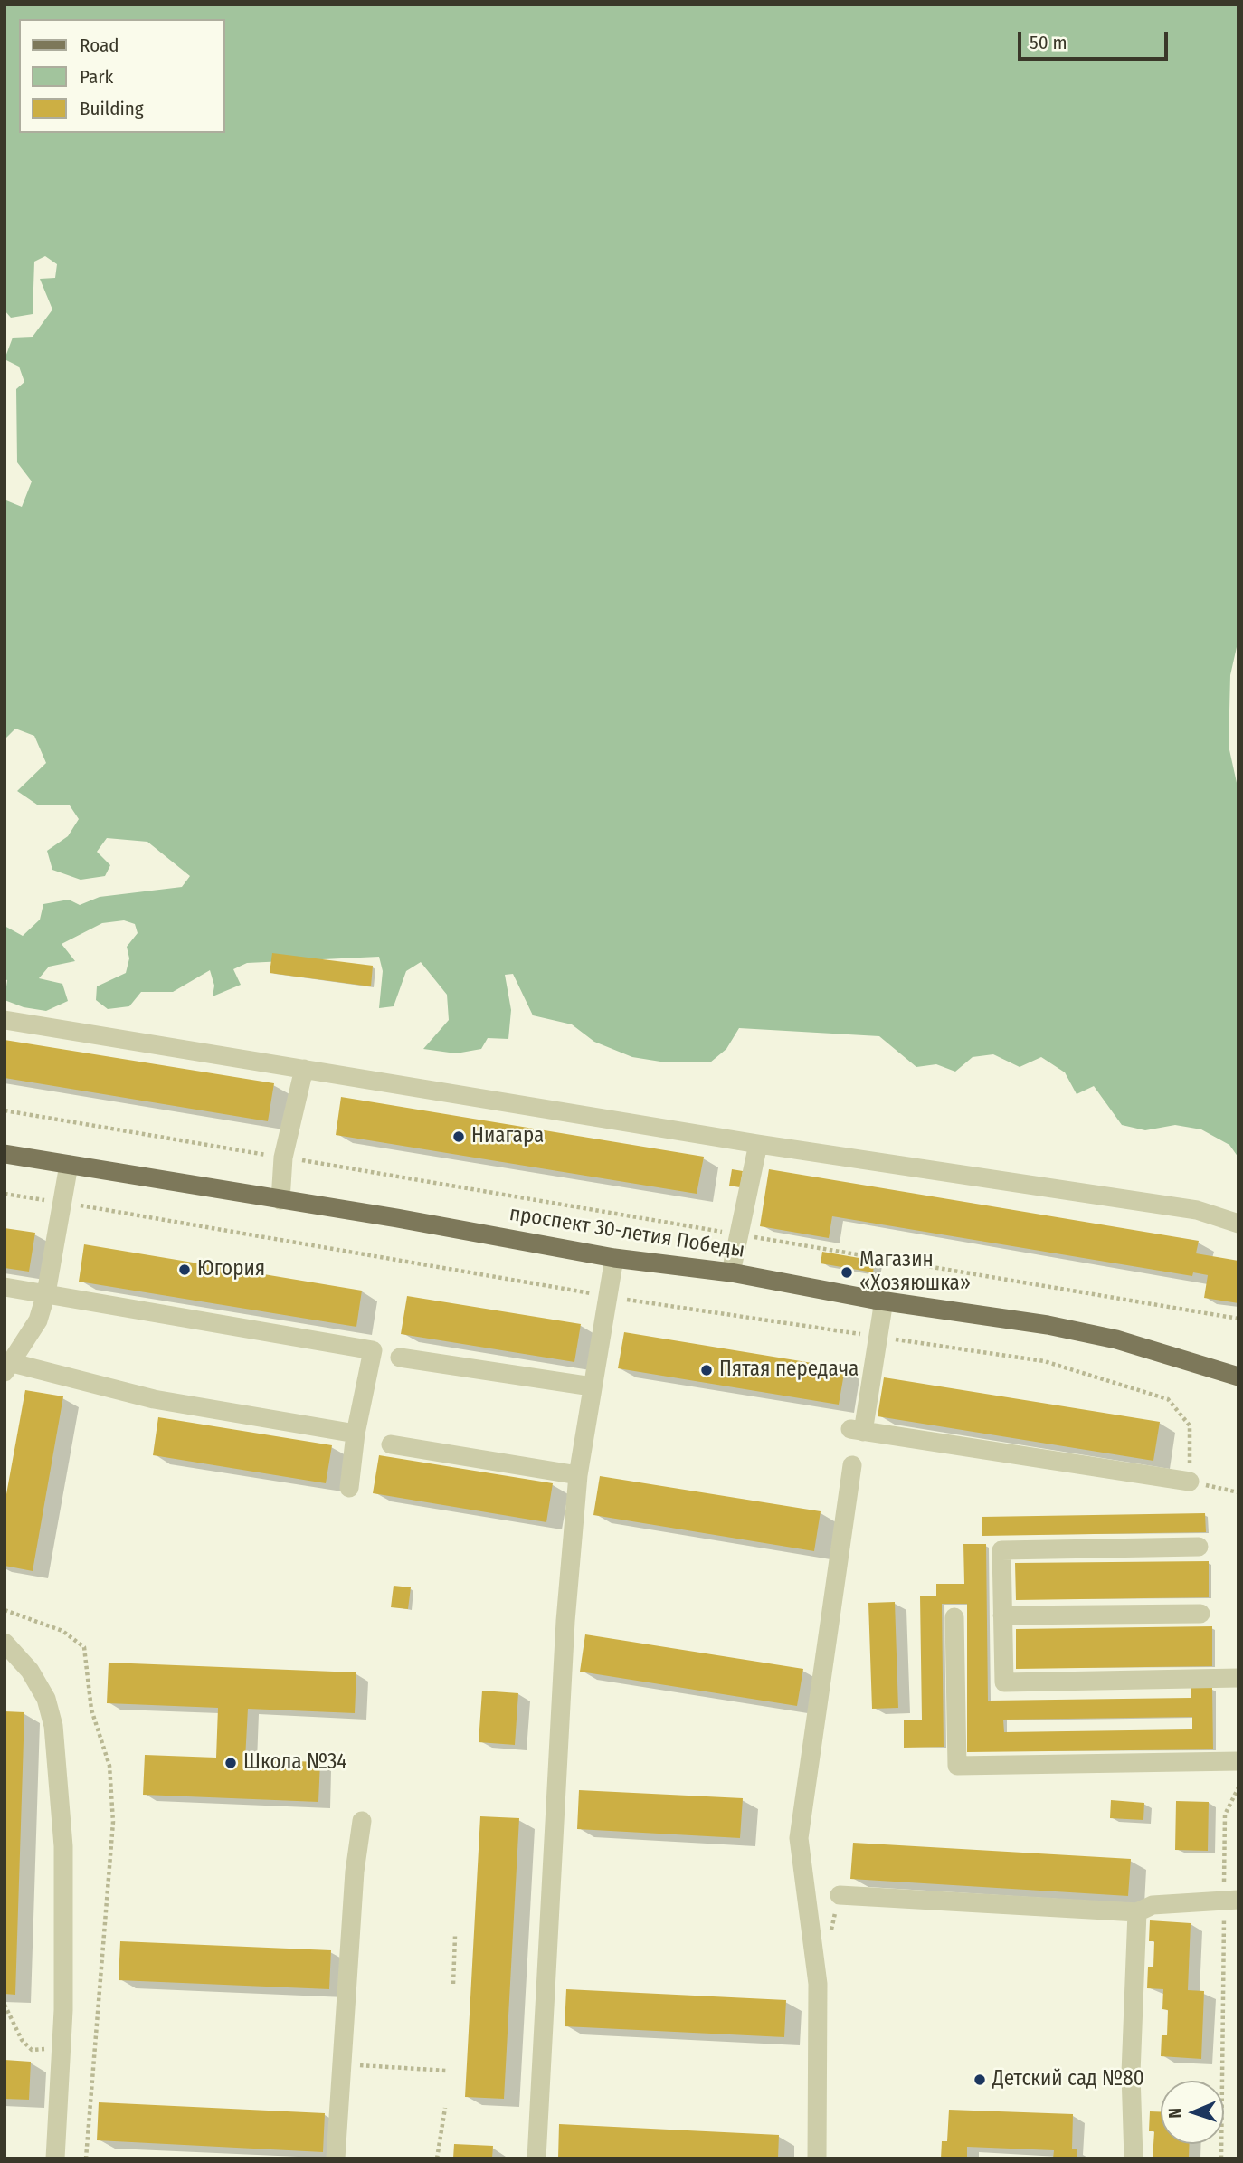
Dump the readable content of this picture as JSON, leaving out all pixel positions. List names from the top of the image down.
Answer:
{
  "streets": {
    "main road": ["проспект 30-летия Победы"]
  },
  "places": [
    "Ниагара",
    "Югория",
    "Магазин «Хозяюшка»",
    "Пятая передача",
    "Школа №34",
    "Детский сад №80"
  ],
  "legend": ["Road", "Park", "Building"],
  "scale_bar": "50 m",
  "north": "left"
}
